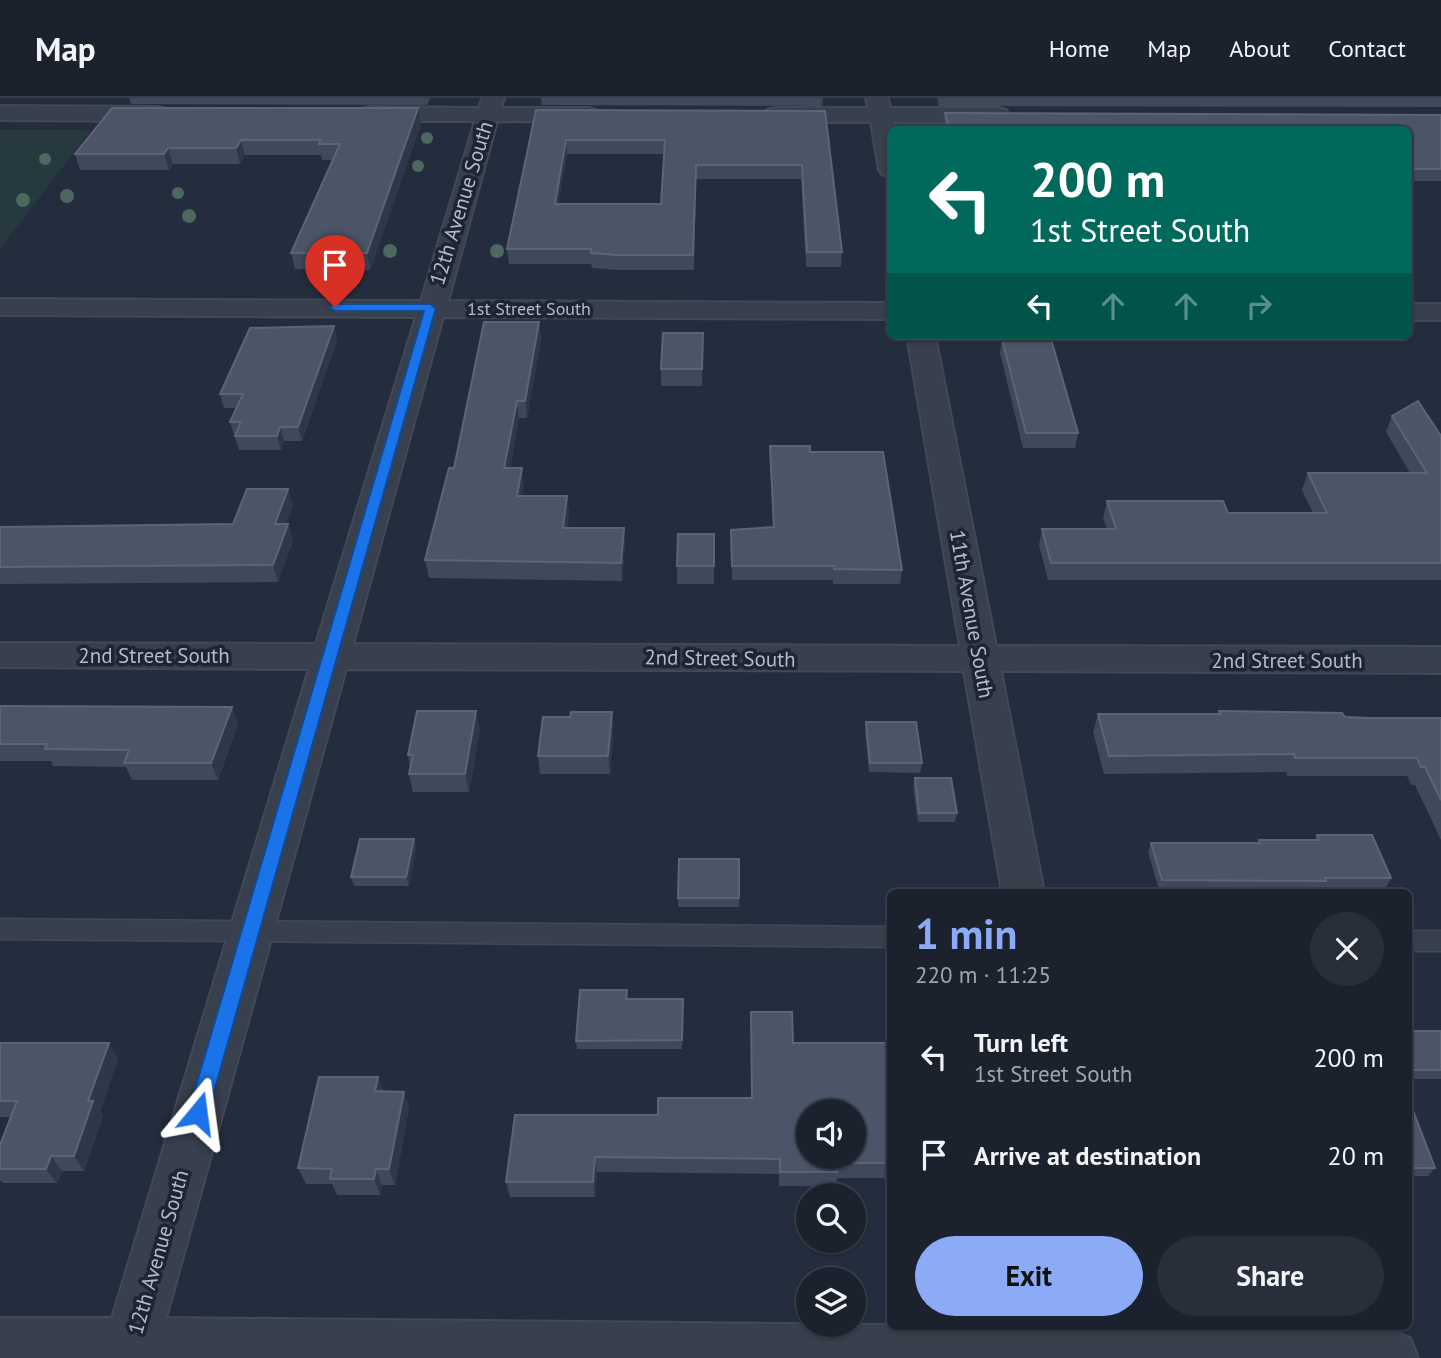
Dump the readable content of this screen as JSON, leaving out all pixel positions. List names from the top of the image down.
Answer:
{
  "streets": {
    "street": [
      "12th Avenue South",
      "1st Street South",
      "11th Avenue South",
      "2nd Street South"
    ]
  },
  "crossings": [
    ["12th Avenue South", "1st Street South"],
    ["12th Avenue South", "2nd Street South"],
    ["11th Avenue South", "2nd Street South"]
  ],
  "page": {
    "header": "Map",
    "nav": [
      "Home",
      "Map",
      "About",
      "Contact"
    ],
    "turn": ["200 m", "1st Street South"],
    "heading": ["1 min", "220 m · 11:25"],
    "list": [
      {
        "name": "Turn left",
        "note": "1st Street South",
        "value": "200 m"
      },
      {
        "name": "Arrive at destination",
        "value": "20 m"
      }
    ],
    "buttons": ["Exit", "Share"]
  }
}
